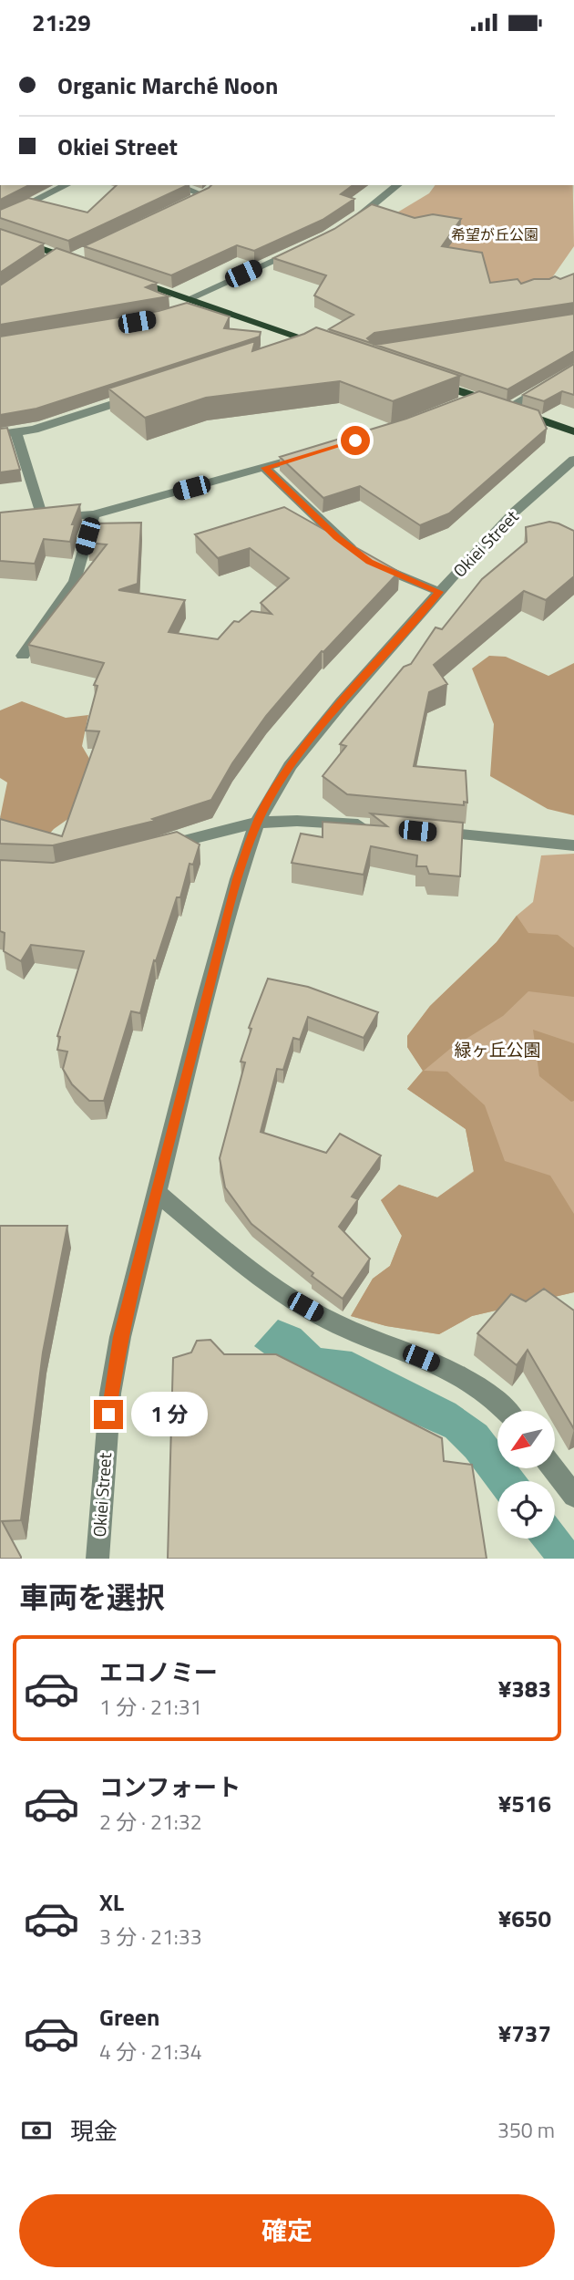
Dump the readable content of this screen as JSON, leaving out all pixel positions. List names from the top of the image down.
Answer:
{
  "streets": {
    "street": ["Okiei Street"]
  },
  "parks": ["希望が丘公園", "緑ヶ丘公園"],
  "north": "bottom left",
  "page": {
    "status": "21:29",
    "banner": ["Organic Marché Noon", "Okiei Street"],
    "bubble": "1 分",
    "heading": "車両を選択",
    "list": [
      {
        "name": "エコノミー",
        "note": "1 分 · 21:31",
        "value": "¥383"
      },
      {
        "name": "コンフォート",
        "note": "2 分 · 21:32",
        "value": "¥516"
      },
      {
        "name": "XL",
        "note": "3 分 · 21:33",
        "value": "¥650"
      },
      {
        "name": "Green",
        "note": "4 分 · 21:34",
        "value": "¥737"
      }
    ],
    "pay": ["現金", "350 m"],
    "buttons": "確定"
  }
}
